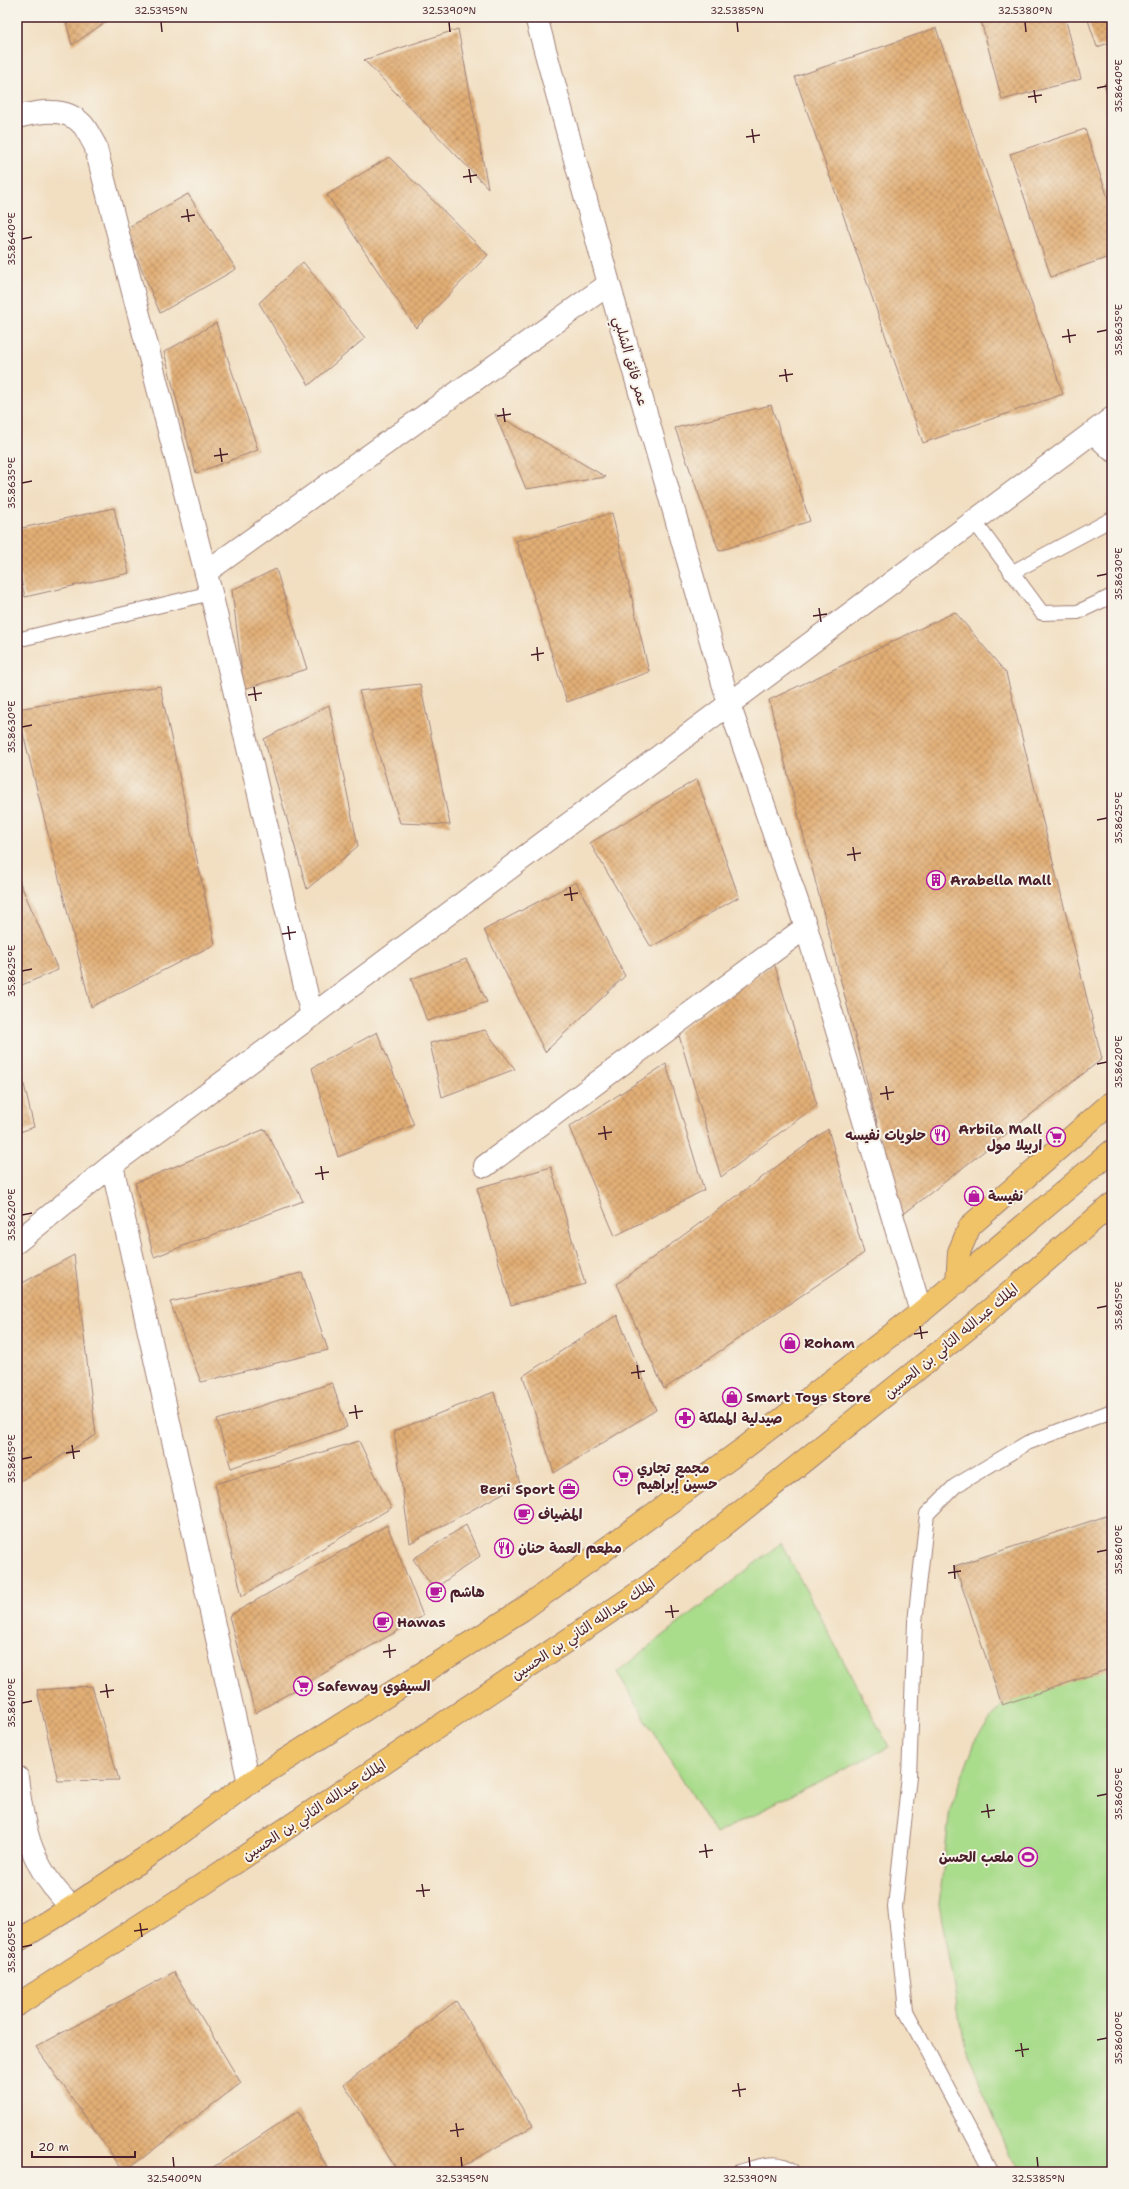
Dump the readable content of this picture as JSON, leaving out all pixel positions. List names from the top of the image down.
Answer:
{
  "streets": {
    "main road": ["الملك عبدالله الثاني بن الحسين"],
    "street": ["عمر فائق الشلبي"]
  },
  "places": {
    "building": ["Arabella Mall"],
    "restaurant": ["حلويات نفيسه", "مطعم العمة حنان"],
    "supermarket": ["Arbila Mall اربيلا مول", "مجمع تجاري حسين إبراهيم", "Safeway السيفوي"],
    "shop": ["نفيسة", "Roham", "Smart Toys Store"],
    "pharmacy": ["صيدلية المملكة"],
    "office": ["Beni Sport"],
    "cafe": ["المضياف", "هاشم", "Hawas"],
    "sports": ["ملعب الحسن"]
  },
  "scale_bar": "20 m",
  "coordinates": [
    "32.5395°N",
    "32.5390°N",
    "32.5385°N",
    "32.5380°N",
    "35.8640°E",
    "35.8635°E",
    "35.8630°E",
    "35.8625°E",
    "35.8620°E",
    "35.8615°E",
    "35.8610°E",
    "35.8605°E",
    "35.8600°E",
    "32.5400°N"
  ]
}
